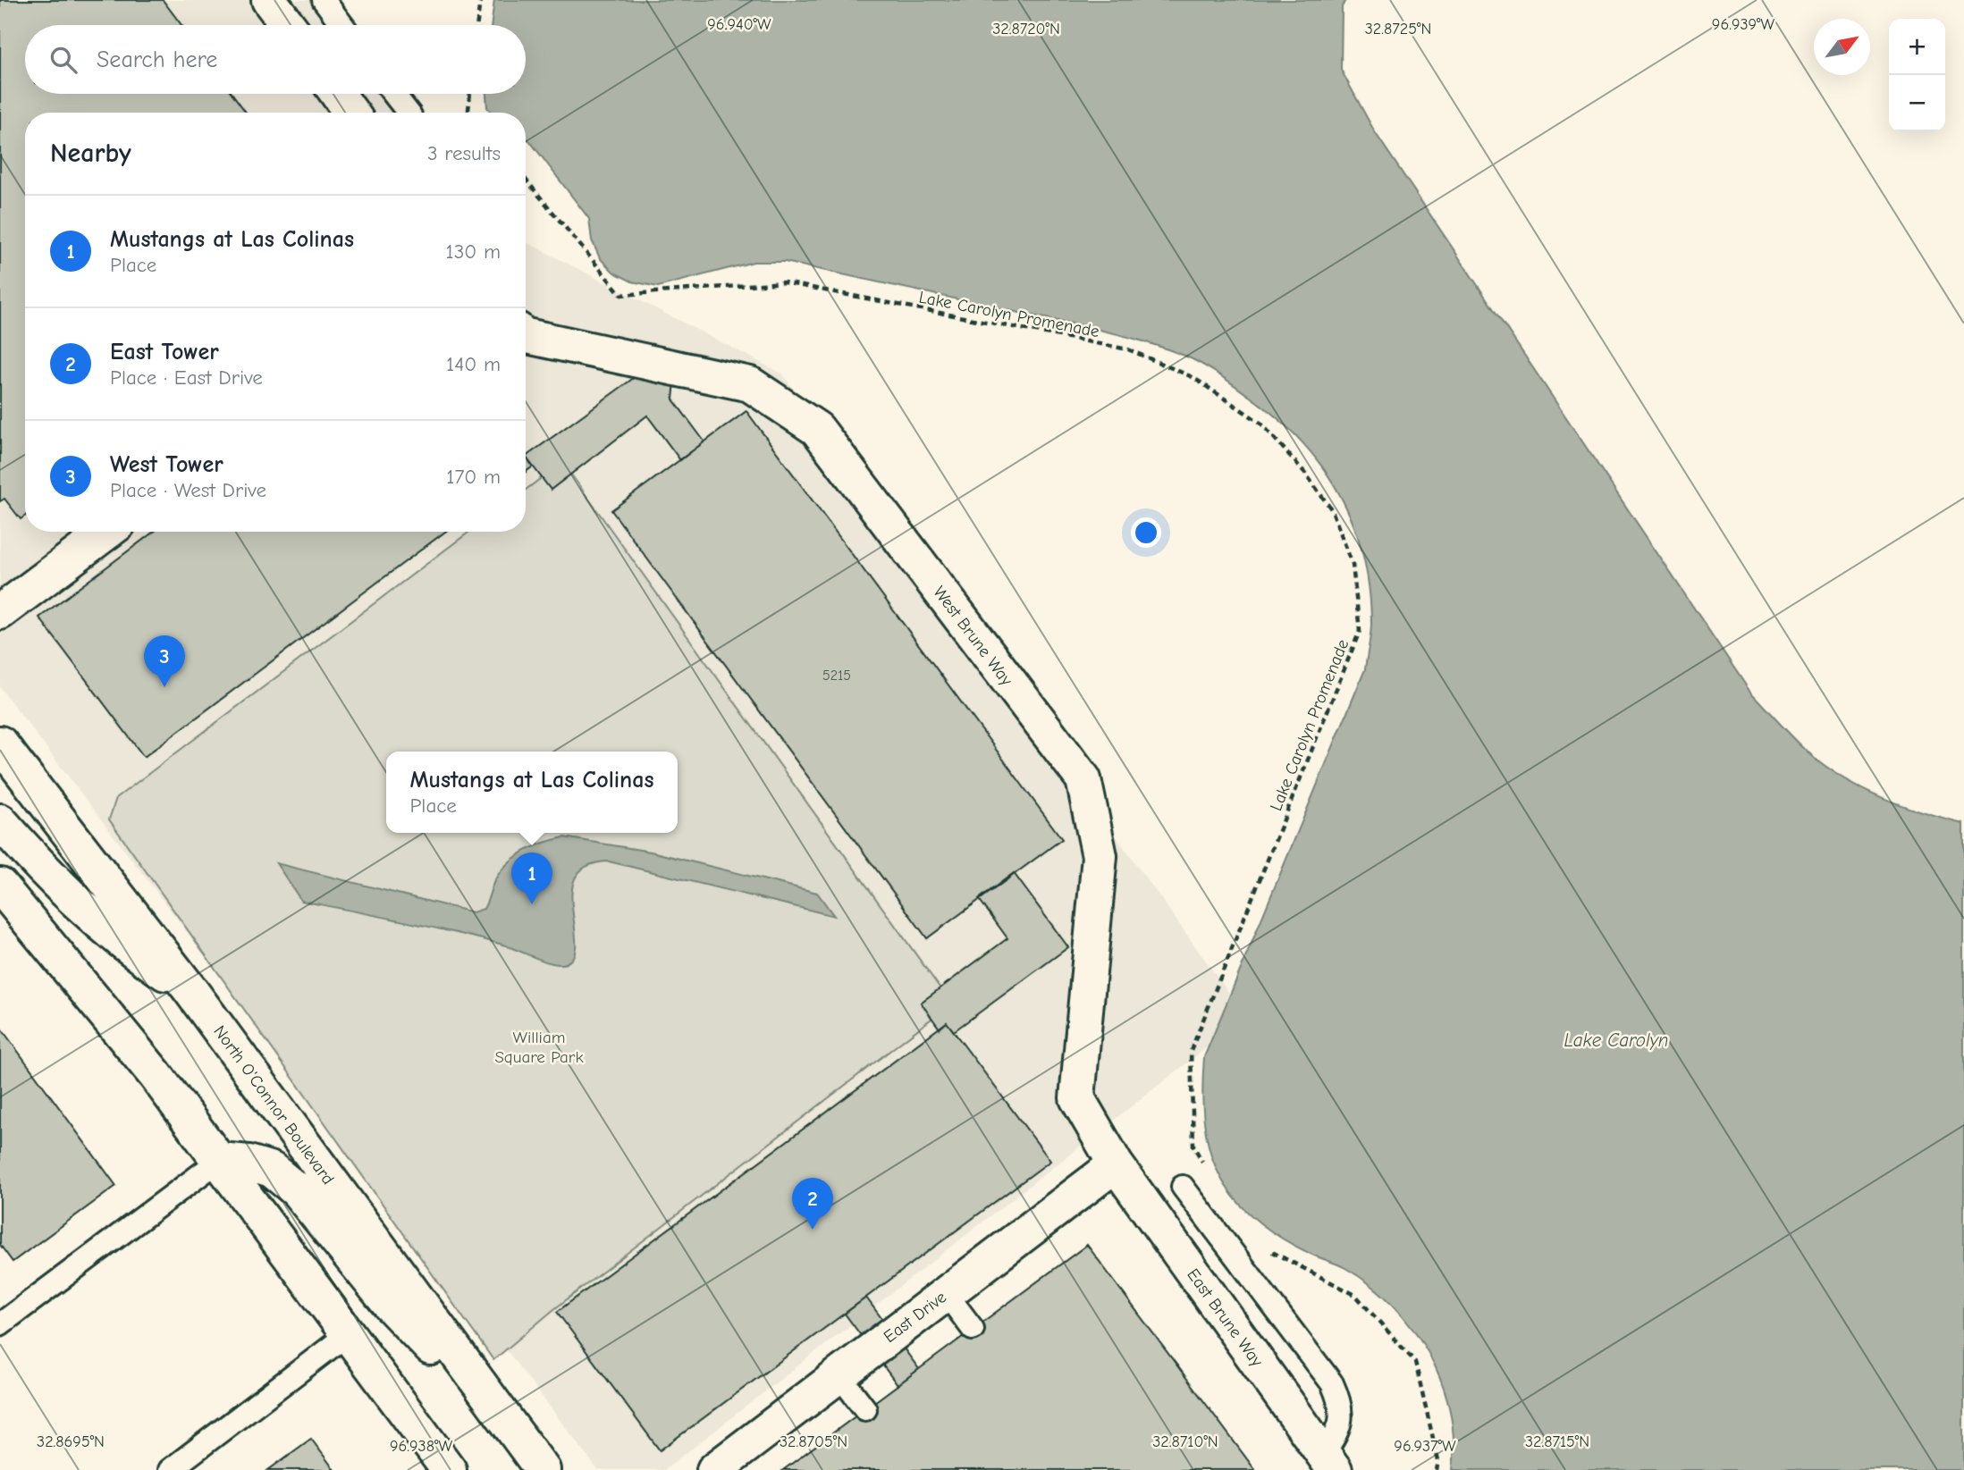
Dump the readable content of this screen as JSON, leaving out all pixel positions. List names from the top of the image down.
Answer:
{
  "streets": {
    "main road": [
      "West Brune Way",
      "North O'Connor Boulevard",
      "East Drive",
      "East Brune Way"
    ],
    "path": ["Lake Carolyn Promenade"]
  },
  "crossings": [
    ["West Brune Way", "East Drive"],
    ["West Brune Way", "East Brune Way"],
    ["East Drive", "East Brune Way"]
  ],
  "water": ["Lake Carolyn"],
  "parks": ["William Square Park"],
  "house_numbers": ["5215"],
  "north": "top right",
  "page": {
    "map_buttons": ["+", "−"],
    "search": "Search here",
    "heading": ["Nearby", "3 results"],
    "list": [
      {
        "mark": "1",
        "name": "Mustangs at Las Colinas",
        "note": "Place",
        "value": "130 m"
      },
      {
        "mark": "2",
        "name": "East Tower",
        "note": "Place · East Drive",
        "value": "140 m"
      },
      {
        "mark": "3",
        "name": "West Tower",
        "note": "Place · West Drive",
        "value": "170 m"
      }
    ],
    "pins": ["3", "1", "2"],
    "popup": ["Mustangs at Las Colinas", "Place"]
  },
  "coordinates": [
    "96.940°W",
    "96.939°W",
    "32.8725°N",
    "32.8720°N",
    "32.8695°N",
    "32.8705°N",
    "32.8710°N",
    "32.8715°N",
    "96.938°W",
    "96.937°W"
  ]
}
